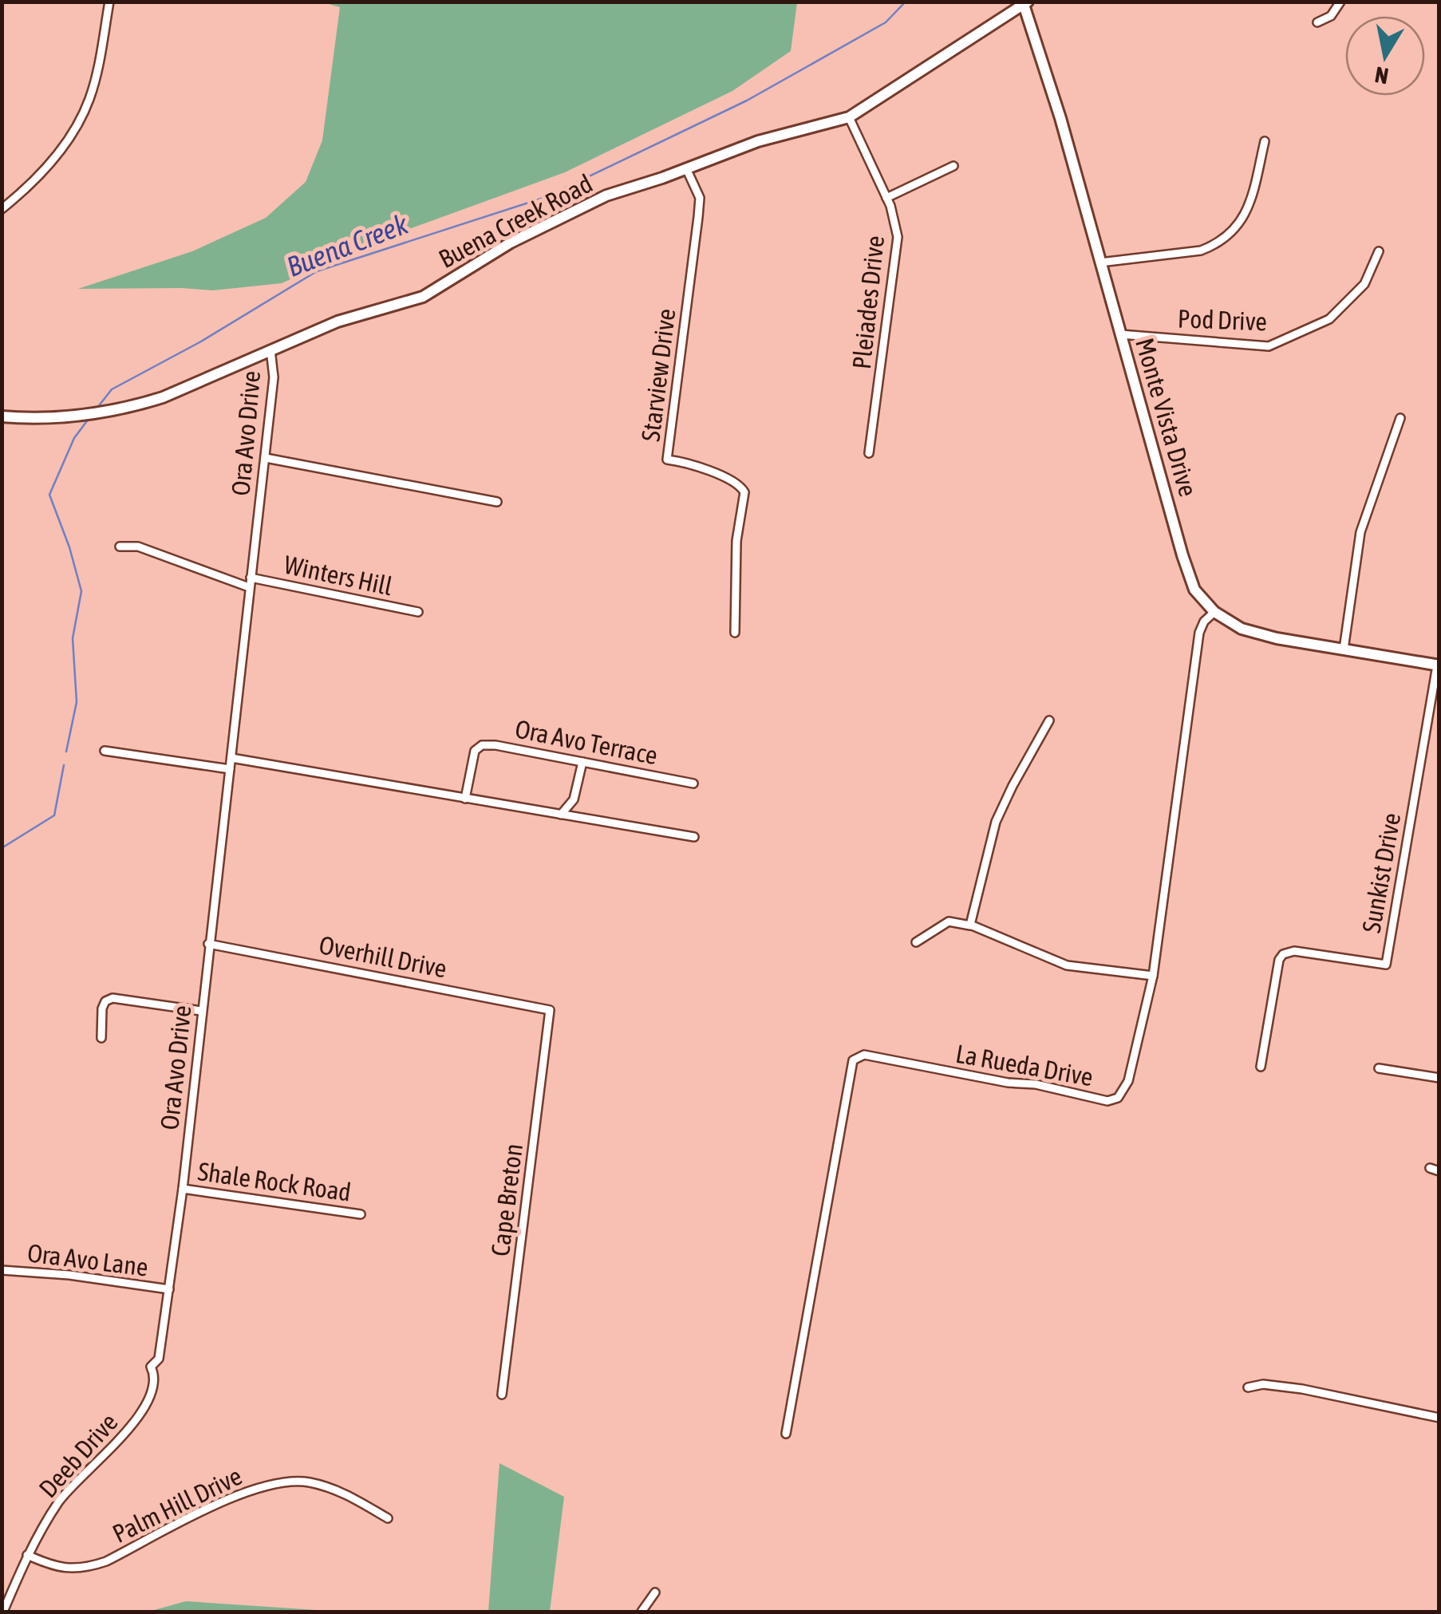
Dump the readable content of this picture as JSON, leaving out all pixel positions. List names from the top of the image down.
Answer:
{
  "streets": {
    "main road": ["Buena Creek Road", "Monte Vista Drive"],
    "street": [
      "Pleiades Drive",
      "Pod Drive",
      "Starview Drive",
      "Ora Avo Drive",
      "Winters Hill",
      "Ora Avo Terrace",
      "Sunkist Drive",
      "Overhill Drive",
      "La Rueda Drive",
      "Shale Rock Road",
      "Cape Breton",
      "Ora Avo Lane",
      "Deeb Drive",
      "Palm Hill Drive"
    ]
  },
  "crossings": [
    ["Buena Creek Road", "Pleiades Drive"],
    ["Buena Creek Road", "Starview Drive"],
    ["Buena Creek Road", "Monte Vista Drive"],
    ["Buena Creek Road", "Ora Avo Drive"],
    ["Pod Drive", "Monte Vista Drive"],
    ["Monte Vista Drive", "Sunkist Drive"],
    ["Monte Vista Drive", "La Rueda Drive"],
    ["Ora Avo Drive", "Winters Hill"],
    ["Ora Avo Drive", "Overhill Drive"],
    ["Ora Avo Drive", "Shale Rock Road"],
    ["Ora Avo Drive", "Ora Avo Lane"],
    ["Ora Avo Drive", "Deeb Drive"],
    ["Overhill Drive", "Cape Breton"],
    ["Deeb Drive", "Palm Hill Drive"]
  ],
  "water": ["Buena Creek"],
  "north": "bottom"
}
